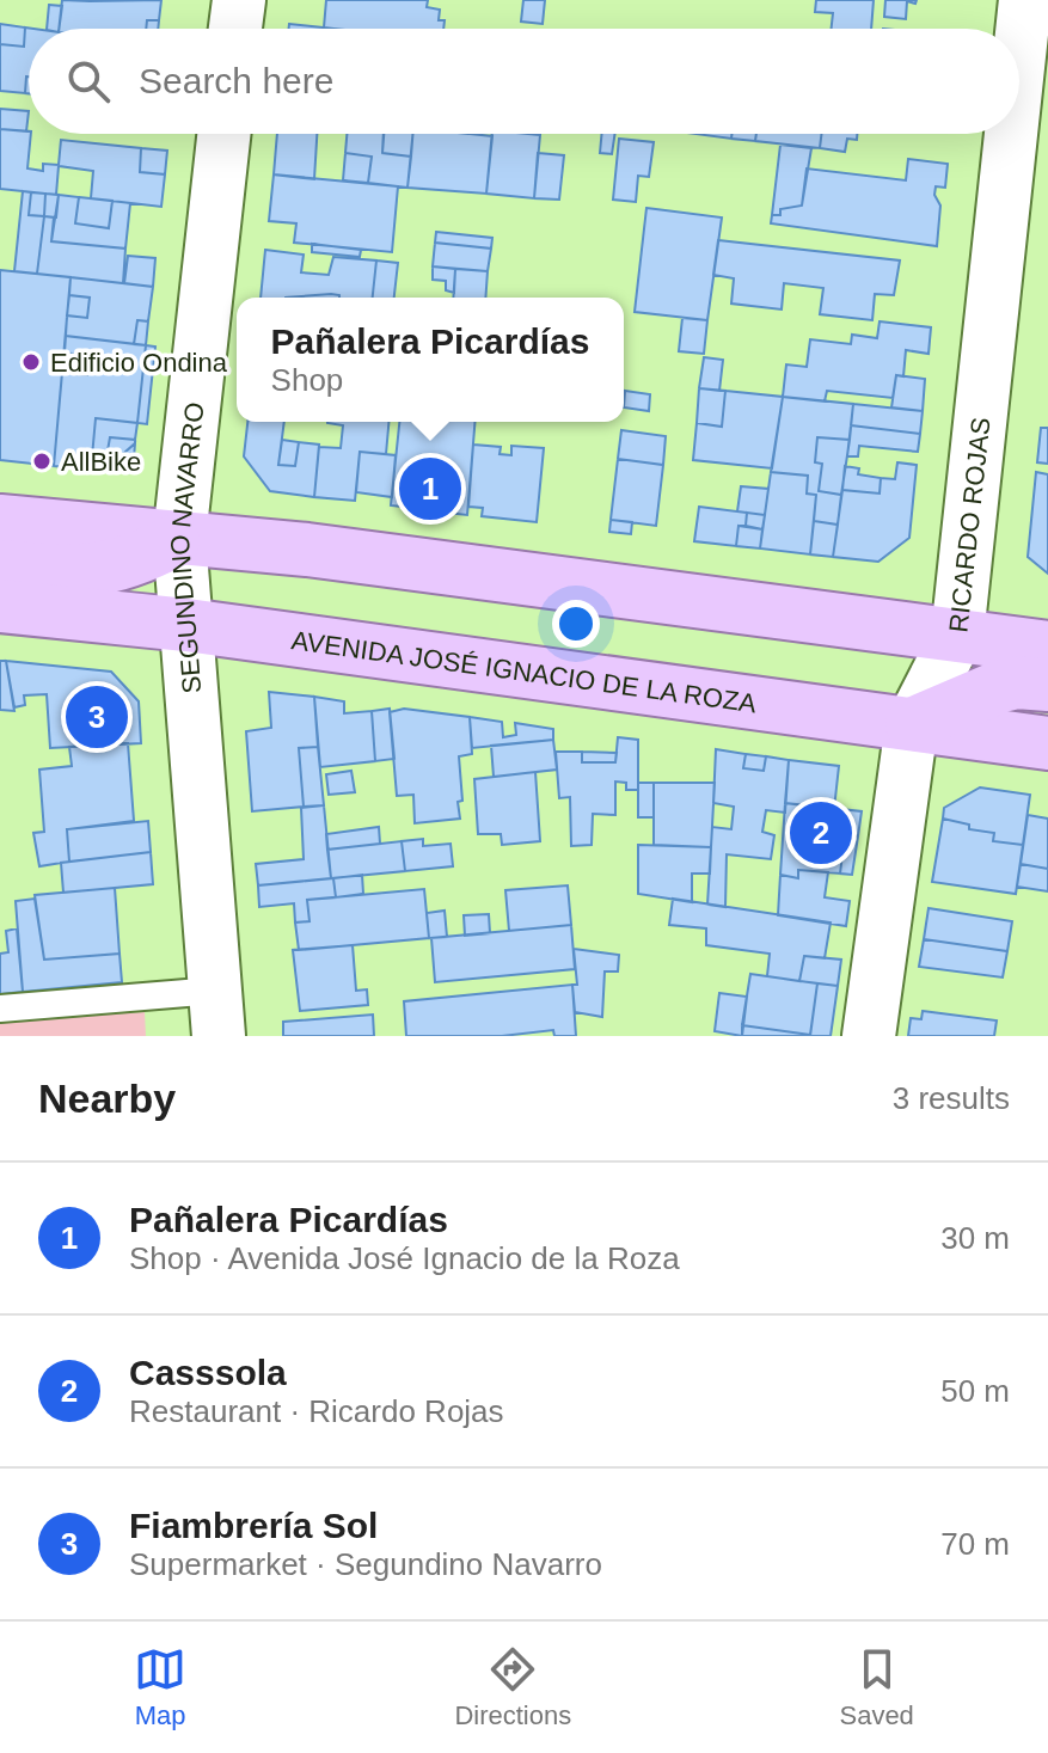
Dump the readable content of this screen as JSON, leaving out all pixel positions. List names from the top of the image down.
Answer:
{
  "streets": {
    "main road": ["AVENIDA JOSÉ IGNACIO DE LA ROZA"],
    "street": ["RICARDO ROJAS", "SEGUNDINO NAVARRO"]
  },
  "crossings": [
    ["RICARDO ROJAS", "AVENIDA JOSÉ IGNACIO DE LA ROZA"],
    ["SEGUNDINO NAVARRO", "AVENIDA JOSÉ IGNACIO DE LA ROZA"]
  ],
  "places": ["Edificio Ondina", "AllBike"],
  "page": {
    "search": "Search here",
    "popup": ["Pañalera Picardías", "Shop"],
    "pins": ["1", "3", "2"],
    "heading": ["Nearby", "3 results"],
    "list": [
      {
        "mark": "1",
        "name": "Pañalera Picardías",
        "note": "Shop · Avenida José Ignacio de la Roza",
        "value": "30 m"
      },
      {
        "mark": "2",
        "name": "Casssola",
        "note": "Restaurant · Ricardo Rojas",
        "value": "50 m"
      },
      {
        "mark": "3",
        "name": "Fiambrería Sol",
        "note": "Supermarket · Segundino Navarro",
        "value": "70 m"
      }
    ],
    "nav": ["Map", "Directions", "Saved"]
  }
}
